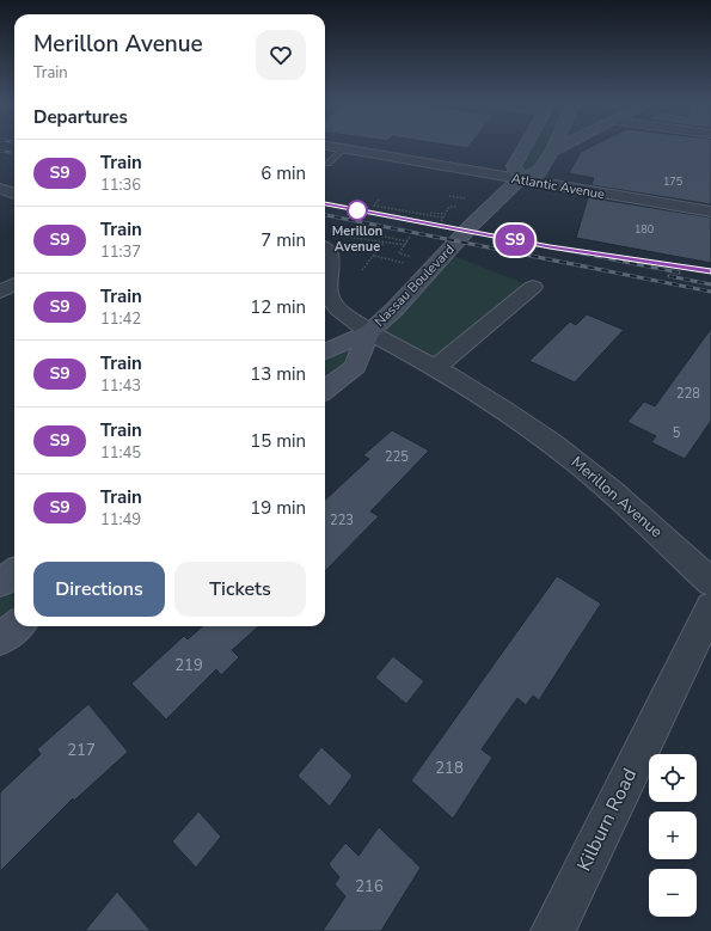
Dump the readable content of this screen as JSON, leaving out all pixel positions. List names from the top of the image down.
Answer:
{
  "streets": {
    "main road": ["Nassau Boulevard"],
    "street": ["Atlantic Avenue", "Merillon Avenue", "Kilburn Road"]
  },
  "crossings": [
    ["Atlantic Avenue", "Nassau Boulevard"],
    ["Nassau Boulevard", "Merillon Avenue"]
  ],
  "places": ["Merillon Avenue"],
  "house_numbers": [
    "175",
    "180",
    "228",
    "5",
    "225",
    "223",
    "219",
    "217",
    "218",
    "216"
  ],
  "page": {
    "on_map": "S9",
    "heading": [
      ["Merillon Avenue", "Train"],
      "Departures"
    ],
    "list": [
      {
        "mark": "S9",
        "name": "Train",
        "note": "11:36",
        "value": "6 min"
      },
      {
        "mark": "S9",
        "name": "Train",
        "note": "11:37",
        "value": "7 min"
      },
      {
        "mark": "S9",
        "name": "Train",
        "note": "11:42",
        "value": "12 min"
      },
      {
        "mark": "S9",
        "name": "Train",
        "note": "11:43",
        "value": "13 min"
      },
      {
        "mark": "S9",
        "name": "Train",
        "note": "11:45",
        "value": "15 min"
      },
      {
        "mark": "S9",
        "name": "Train",
        "note": "11:49",
        "value": "19 min"
      }
    ],
    "buttons": ["Directions", "Tickets"],
    "map_buttons": ["+", "−"]
  }
}
